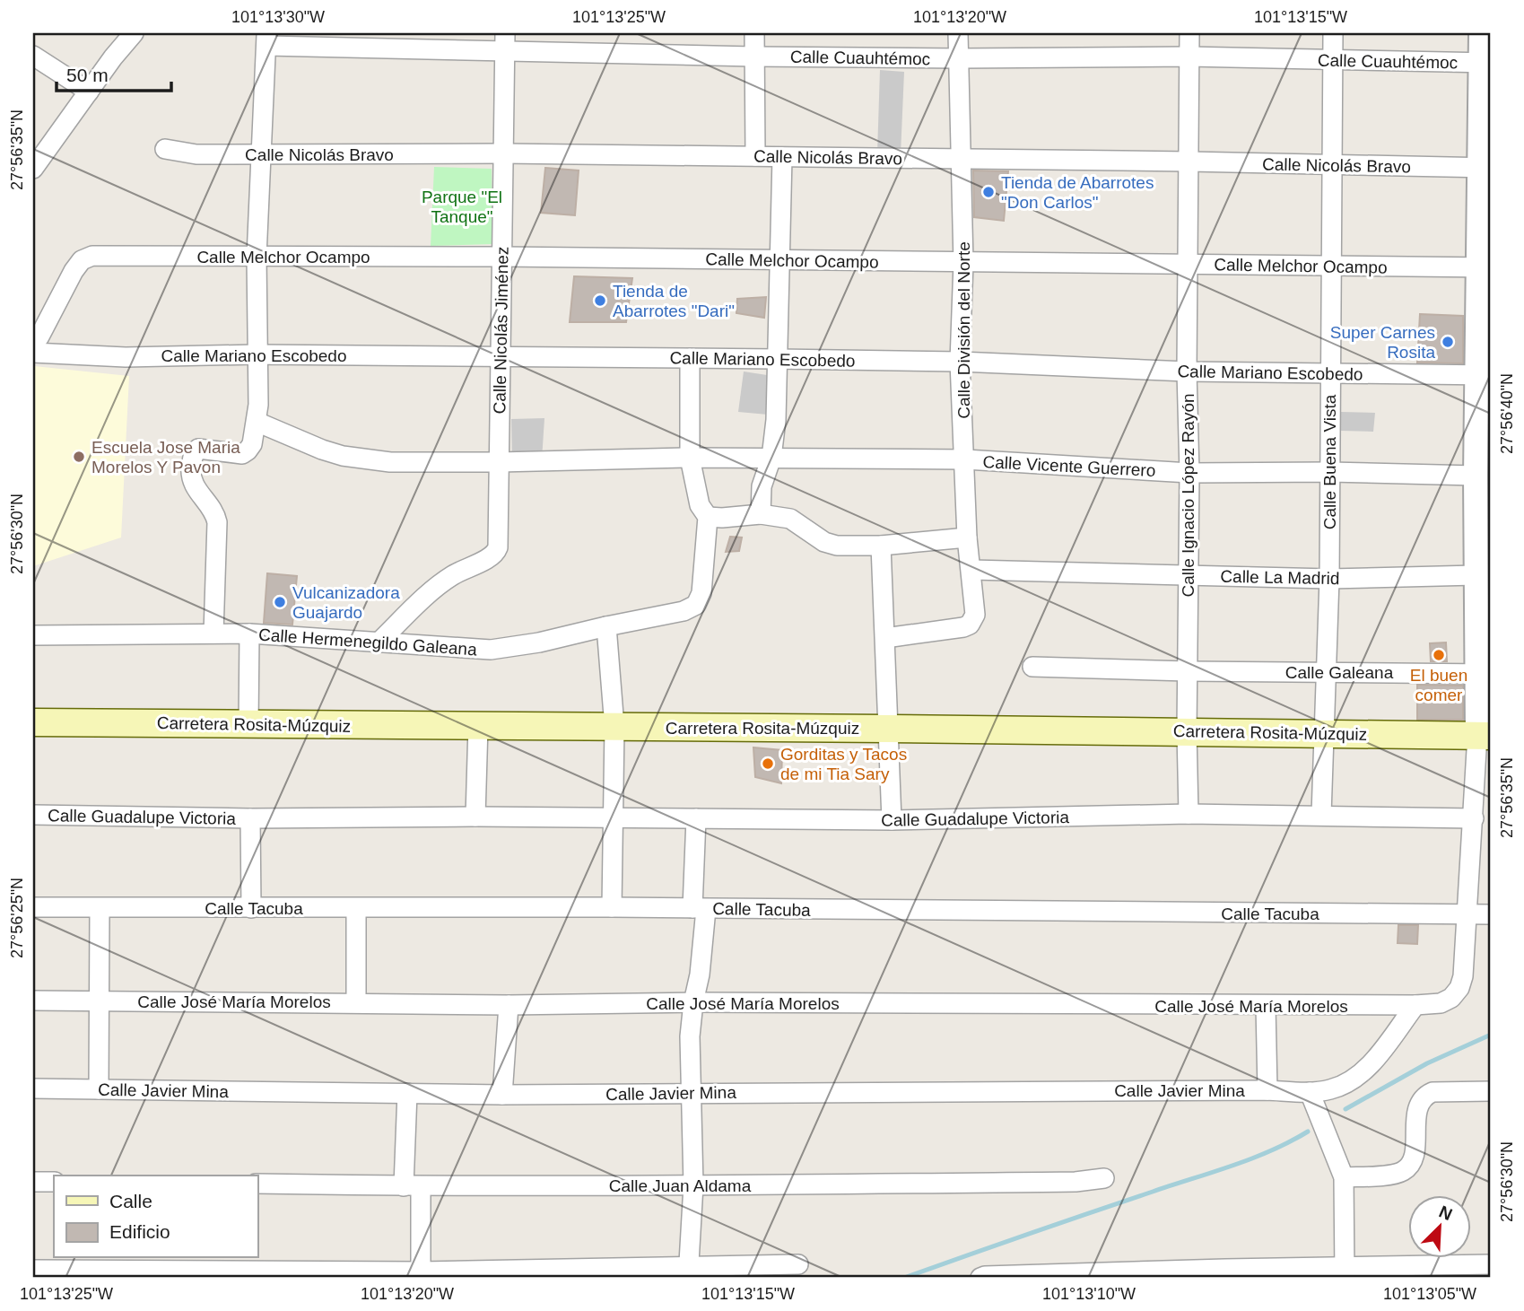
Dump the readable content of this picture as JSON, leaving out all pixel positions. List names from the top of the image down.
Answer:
{
  "streets": {
    "main road": ["Carretera Rosita-Múzquiz"],
    "street": [
      "Calle Cuauhtémoc",
      "Calle Nicolás Bravo",
      "Calle Melchor Ocampo",
      "Calle Nicolás Jiménez",
      "Calle División del Norte",
      "Calle Mariano Escobedo",
      "Calle Buena Vista",
      "Calle Vicente Guerrero",
      "Calle Ignacio López Rayón",
      "Calle La Madrid",
      "Calle Hermenegildo Galeana",
      "Calle Galeana",
      "Calle Guadalupe Victoria",
      "Calle Tacuba",
      "Calle José María Morelos",
      "Calle Javier Mina",
      "Calle Juan Aldama"
    ]
  },
  "crossings": [
    ["Calle Cuauhtémoc", "Calle Nicolás Jiménez"],
    ["Calle Cuauhtémoc", "Calle División del Norte"],
    ["Calle Cuauhtémoc", "Calle Buena Vista"],
    ["Calle Cuauhtémoc", "Calle Ignacio López Rayón"],
    ["Calle Nicolás Bravo", "Calle Nicolás Jiménez"],
    ["Calle Nicolás Bravo", "Calle División del Norte"],
    ["Calle Nicolás Bravo", "Calle Buena Vista"],
    ["Calle Nicolás Bravo", "Calle Ignacio López Rayón"],
    ["Calle Melchor Ocampo", "Calle Nicolás Jiménez"],
    ["Calle Melchor Ocampo", "Calle División del Norte"],
    ["Calle Melchor Ocampo", "Calle Buena Vista"],
    ["Calle Melchor Ocampo", "Calle Ignacio López Rayón"],
    ["Calle Nicolás Jiménez", "Calle Mariano Escobedo"],
    ["Calle Nicolás Jiménez", "Calle Vicente Guerrero"],
    ["Calle Nicolás Jiménez", "Calle Hermenegildo Galeana"],
    ["Calle División del Norte", "Calle Mariano Escobedo"],
    ["Calle División del Norte", "Calle Vicente Guerrero"],
    ["Calle División del Norte", "Calle La Madrid"],
    ["Calle Mariano Escobedo", "Calle Buena Vista"],
    ["Calle Mariano Escobedo", "Calle Ignacio López Rayón"],
    ["Calle Buena Vista", "Calle Vicente Guerrero"],
    ["Calle Buena Vista", "Calle La Madrid"],
    ["Calle Buena Vista", "Calle Galeana"],
    ["Calle Buena Vista", "Carretera Rosita-Múzquiz"],
    ["Calle Buena Vista", "Calle Guadalupe Victoria"],
    ["Calle Vicente Guerrero", "Calle Ignacio López Rayón"],
    ["Calle Ignacio López Rayón", "Calle La Madrid"],
    ["Calle Ignacio López Rayón", "Calle Galeana"],
    ["Calle Ignacio López Rayón", "Carretera Rosita-Múzquiz"],
    ["Calle Ignacio López Rayón", "Calle Guadalupe Victoria"],
    ["Calle Tacuba", "Calle José María Morelos"],
    ["Calle José María Morelos", "Calle Javier Mina"]
  ],
  "parks": ["Parque \"El Tanque\""],
  "places": [
    "Tienda de Abarrotes \"Don Carlos\"",
    "Tienda de Abarrotes \"Dari\"",
    "Super Carnes Rosita",
    "Escuela Jose Maria Morelos Y Pavon",
    "Vulcanizadora Guajardo",
    "El buen comer",
    "Gorditas y Tacos de mi Tia Sary"
  ],
  "legend": ["Calle", "Edificio"],
  "scale_bar": "50 m",
  "north": "top right",
  "coordinates": [
    "101°13'30\"W",
    "101°13'25\"W",
    "101°13'20\"W",
    "101°13'15\"W",
    "27°56'35\"N",
    "27°56'40\"N",
    "27°56'30\"N",
    "27°56'25\"N",
    "101°13'10\"W",
    "101°13'05\"W"
  ]
}
